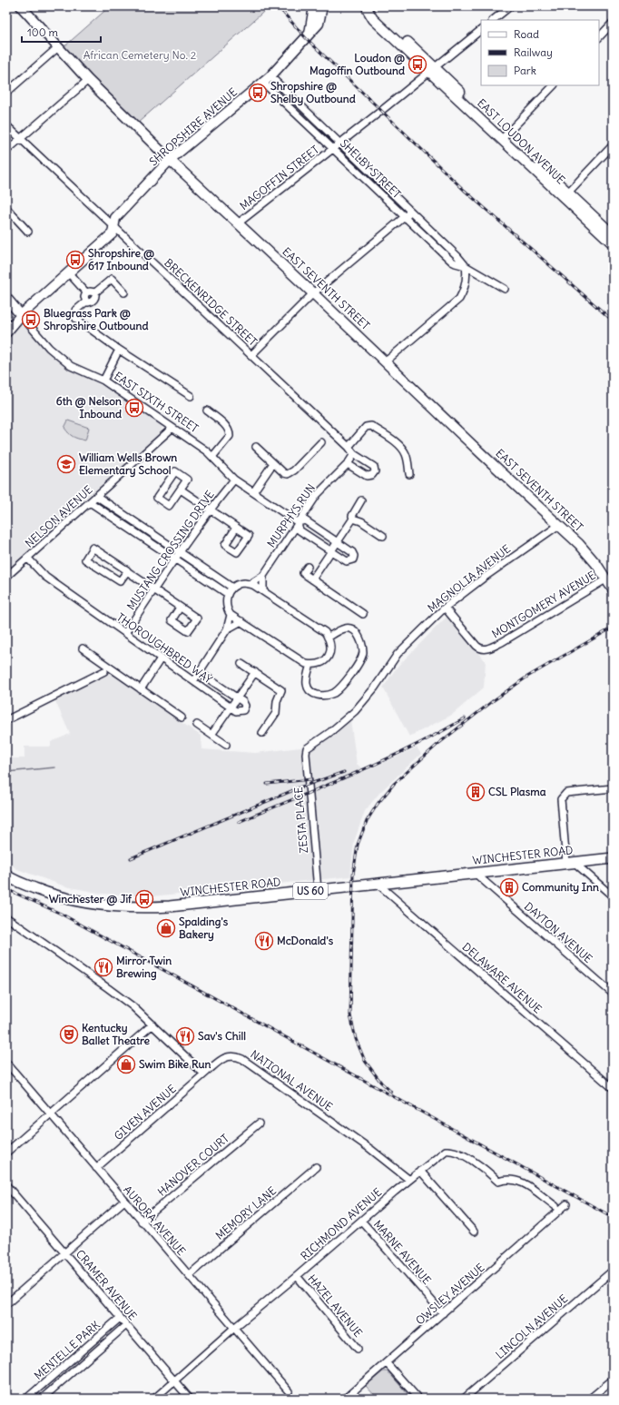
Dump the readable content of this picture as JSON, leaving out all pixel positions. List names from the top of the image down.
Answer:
{
  "streets": {
    "main road": ["WINCHESTER ROAD", "US 60"],
    "street": [
      "SHROPSHIRE AVENUE",
      "EAST LOUDON AVENUE",
      "SHELBY STREET",
      "MAGOFFIN STREET",
      "EAST SEVENTH STREET",
      "BRECKENRIDGE STREET",
      "EAST SIXTH STREET",
      "MURPHYS RUN",
      "NELSON AVENUE",
      "MUSTANG CROSSING DRIVE",
      "MAGNOLIA AVENUE",
      "MONTGOMERY AVENUE",
      "THOROUGHBRED WAY",
      "ZESTA PLACE",
      "DAYTON AVENUE",
      "DELAWARE AVENUE",
      "NATIONAL AVENUE",
      "GIVEN AVENUE",
      "HANOVER COURT",
      "MEMORY LANE",
      "AURORA AVENUE",
      "RICHMOND AVENUE",
      "MARNE AVENUE",
      "CRAMER AVENUE",
      "OWSLEY AVENUE",
      "HAZEL AVENUE",
      "LINCOLN AVENUE",
      "MENTELLE PARK"
    ]
  },
  "crossings": [
    ["SHROPSHIRE AVENUE", "SHELBY STREET"],
    ["SHROPSHIRE AVENUE", "EAST SEVENTH STREET"],
    ["SHROPSHIRE AVENUE", "BRECKENRIDGE STREET"],
    ["SHROPSHIRE AVENUE", "EAST SIXTH STREET"],
    ["EAST LOUDON AVENUE", "MAGOFFIN STREET"],
    ["SHELBY STREET", "MAGOFFIN STREET"],
    ["MAGOFFIN STREET", "EAST SEVENTH STREET"],
    ["EAST SEVENTH STREET", "MAGNOLIA AVENUE"],
    ["EAST SEVENTH STREET", "MONTGOMERY AVENUE"],
    ["BRECKENRIDGE STREET", "MURPHYS RUN"],
    ["EAST SIXTH STREET", "MURPHYS RUN"],
    ["EAST SIXTH STREET", "NELSON AVENUE"],
    ["EAST SIXTH STREET", "MUSTANG CROSSING DRIVE"],
    ["NELSON AVENUE", "THOROUGHBRED WAY"],
    ["MUSTANG CROSSING DRIVE", "THOROUGHBRED WAY"],
    ["MAGNOLIA AVENUE", "MONTGOMERY AVENUE"],
    ["MAGNOLIA AVENUE", "ZESTA PLACE"],
    ["ZESTA PLACE", "WINCHESTER ROAD"],
    ["WINCHESTER ROAD", "DAYTON AVENUE"],
    ["WINCHESTER ROAD", "DELAWARE AVENUE"],
    ["NATIONAL AVENUE", "GIVEN AVENUE"],
    ["NATIONAL AVENUE", "RICHMOND AVENUE"],
    ["GIVEN AVENUE", "AURORA AVENUE"],
    ["HANOVER COURT", "AURORA AVENUE"],
    ["MEMORY LANE", "AURORA AVENUE"],
    ["AURORA AVENUE", "RICHMOND AVENUE"],
    ["RICHMOND AVENUE", "MARNE AVENUE"],
    ["RICHMOND AVENUE", "CRAMER AVENUE"],
    ["RICHMOND AVENUE", "HAZEL AVENUE"],
    ["MARNE AVENUE", "OWSLEY AVENUE"],
    ["CRAMER AVENUE", "MENTELLE PARK"]
  ],
  "parks": ["African Cemetery No. 2"],
  "places": {
    "bus stop": [
      "Loudon @ Magoffin Outbound",
      "Shropshire @ Shelby Outbound",
      "Shropshire @ 617 Inbound",
      "Bluegrass Park @ Shropshire Outbound",
      "6th @ Nelson Inbound",
      "Winchester @ Jif"
    ],
    "school or university": ["William Wells Brown Elementary School"],
    "building": ["CSL Plasma", "Community Inn"],
    "shop": ["Spalding's Bakery", "Swim Bike Run"],
    "restaurant": ["McDonald's", "Mirror Twin Brewing", "Sav's Chill"],
    "theatre": ["Kentucky Ballet Theatre"]
  },
  "legend": ["Road", "Railway", "Park"],
  "scale_bar": "100 m"
}
